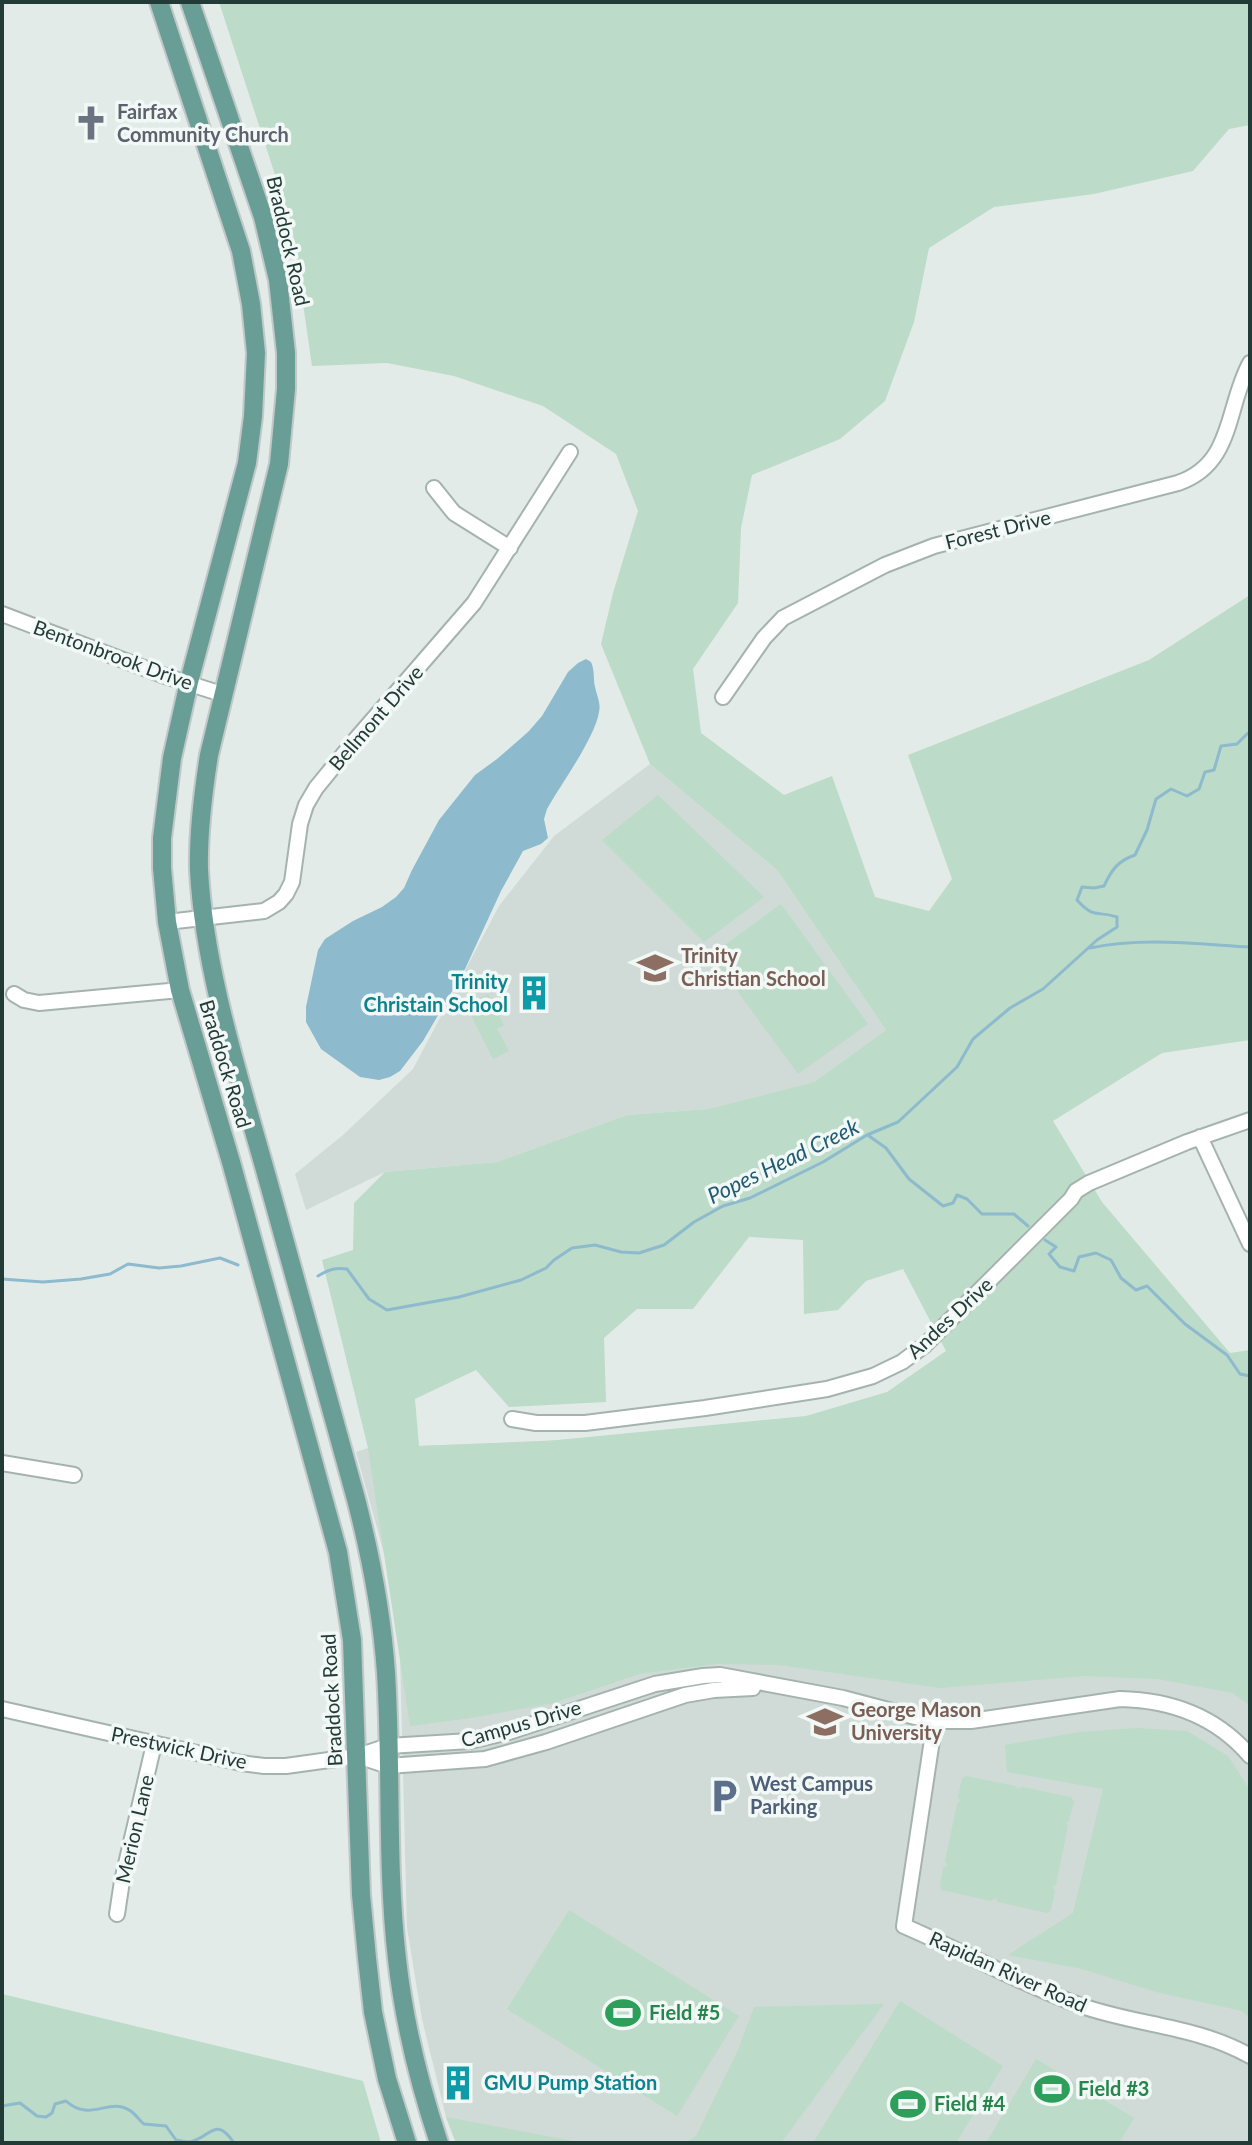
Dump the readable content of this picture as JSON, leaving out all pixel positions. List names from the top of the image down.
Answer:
{
  "streets": {
    "main road": ["Braddock Road"],
    "street": [
      "Forest Drive",
      "Bentonbrook Drive",
      "Bellmont Drive",
      "Andes Drive",
      "Campus Drive",
      "Prestwick Drive",
      "Merion Lane",
      "Rapidan River Road"
    ]
  },
  "crossings": [
    ["Braddock Road", "Bentonbrook Drive"],
    ["Braddock Road", "Bellmont Drive"],
    ["Braddock Road", "Campus Drive"],
    ["Braddock Road", "Prestwick Drive"],
    ["Campus Drive", "Prestwick Drive"],
    ["Campus Drive", "Rapidan River Road"],
    ["Prestwick Drive", "Merion Lane"]
  ],
  "water": ["Popes Head Creek"],
  "places": {
    "church": ["Fairfax Community Church"],
    "school or university": ["Trinity Christian School", "George Mason University"],
    "building": ["Trinity Christain School", "GMU Pump Station"],
    "parking": ["West Campus Parking"],
    "sports": ["Field #5", "Field #3", "Field #4"]
  }
}
